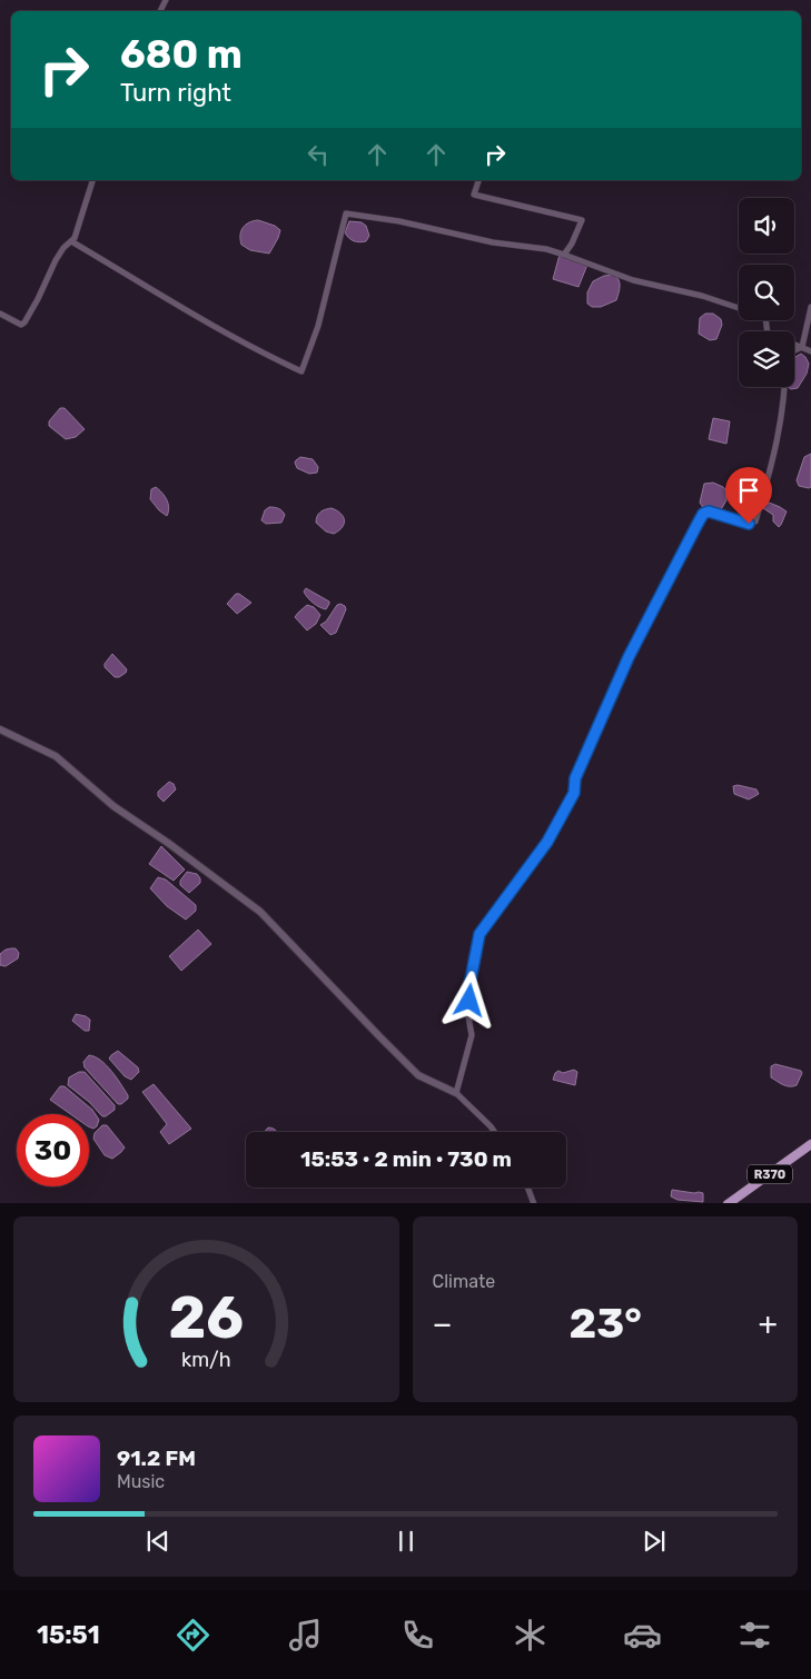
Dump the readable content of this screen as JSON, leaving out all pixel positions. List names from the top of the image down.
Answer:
{
  "streets": {
    "main road": ["R370"]
  },
  "page": {
    "turn": ["680 m", "Turn right"],
    "limit": "30",
    "trip": "15:53 · 2 min · 730 m",
    "tile": "Climate",
    "heat": ["−", "23°", "+"],
    "song": ["91.2 FM", "Music"],
    "tabs": "15:51",
    "gauge": ["26", "km/h"]
  }
}
